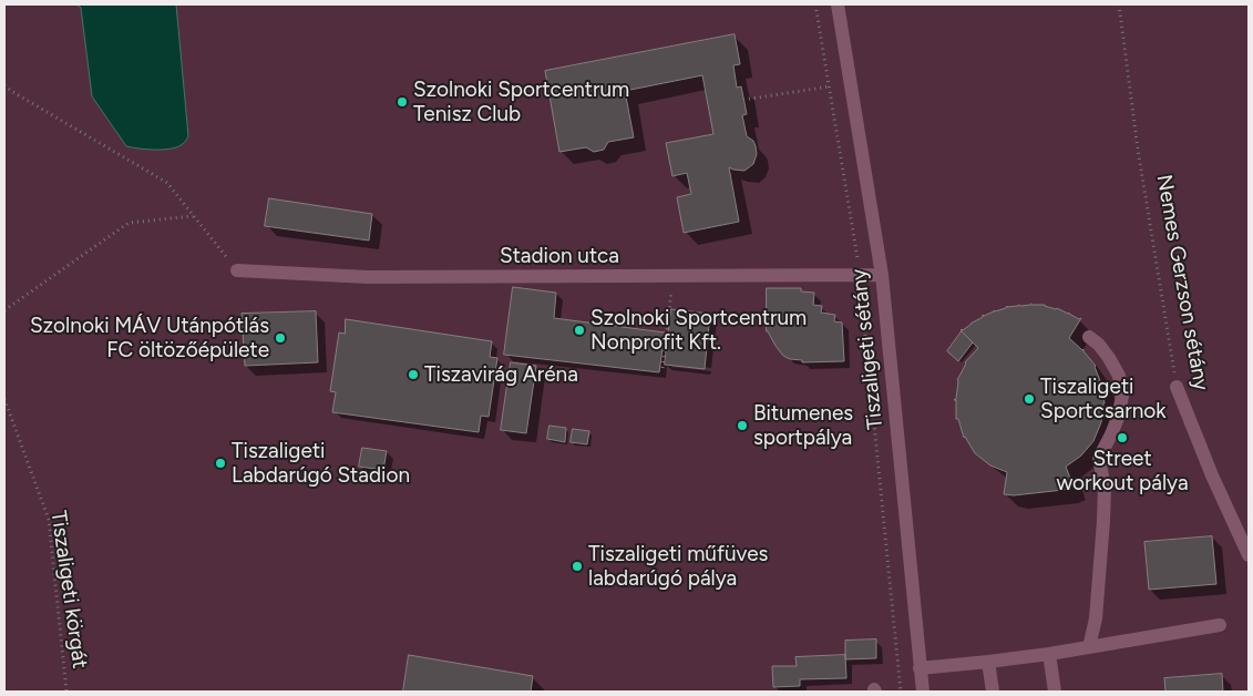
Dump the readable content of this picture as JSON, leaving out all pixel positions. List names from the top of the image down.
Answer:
{
  "streets": {
    "street": ["Stadion utca", "Nemes Gerzson sétány", "Tiszaligeti sétány"],
    "path": ["Tiszaligeti körgát"]
  },
  "crossings": [
    ["Stadion utca", "Tiszaligeti sétány"]
  ],
  "places": [
    "Szolnoki Sportcentrum Tenisz Club",
    "Szolnoki Sportcentrum Nonprofit Kft.",
    "Szolnoki MÁV Utánpótlás FC öltözőépülete",
    "Tiszavirág Aréna",
    "Tiszaligeti Sportcsarnok",
    "Bitumenes sportpálya",
    "Street workout pálya",
    "Tiszaligeti Labdarúgó Stadion",
    "Tiszaligeti műfüves labdarúgó pálya"
  ]
}
